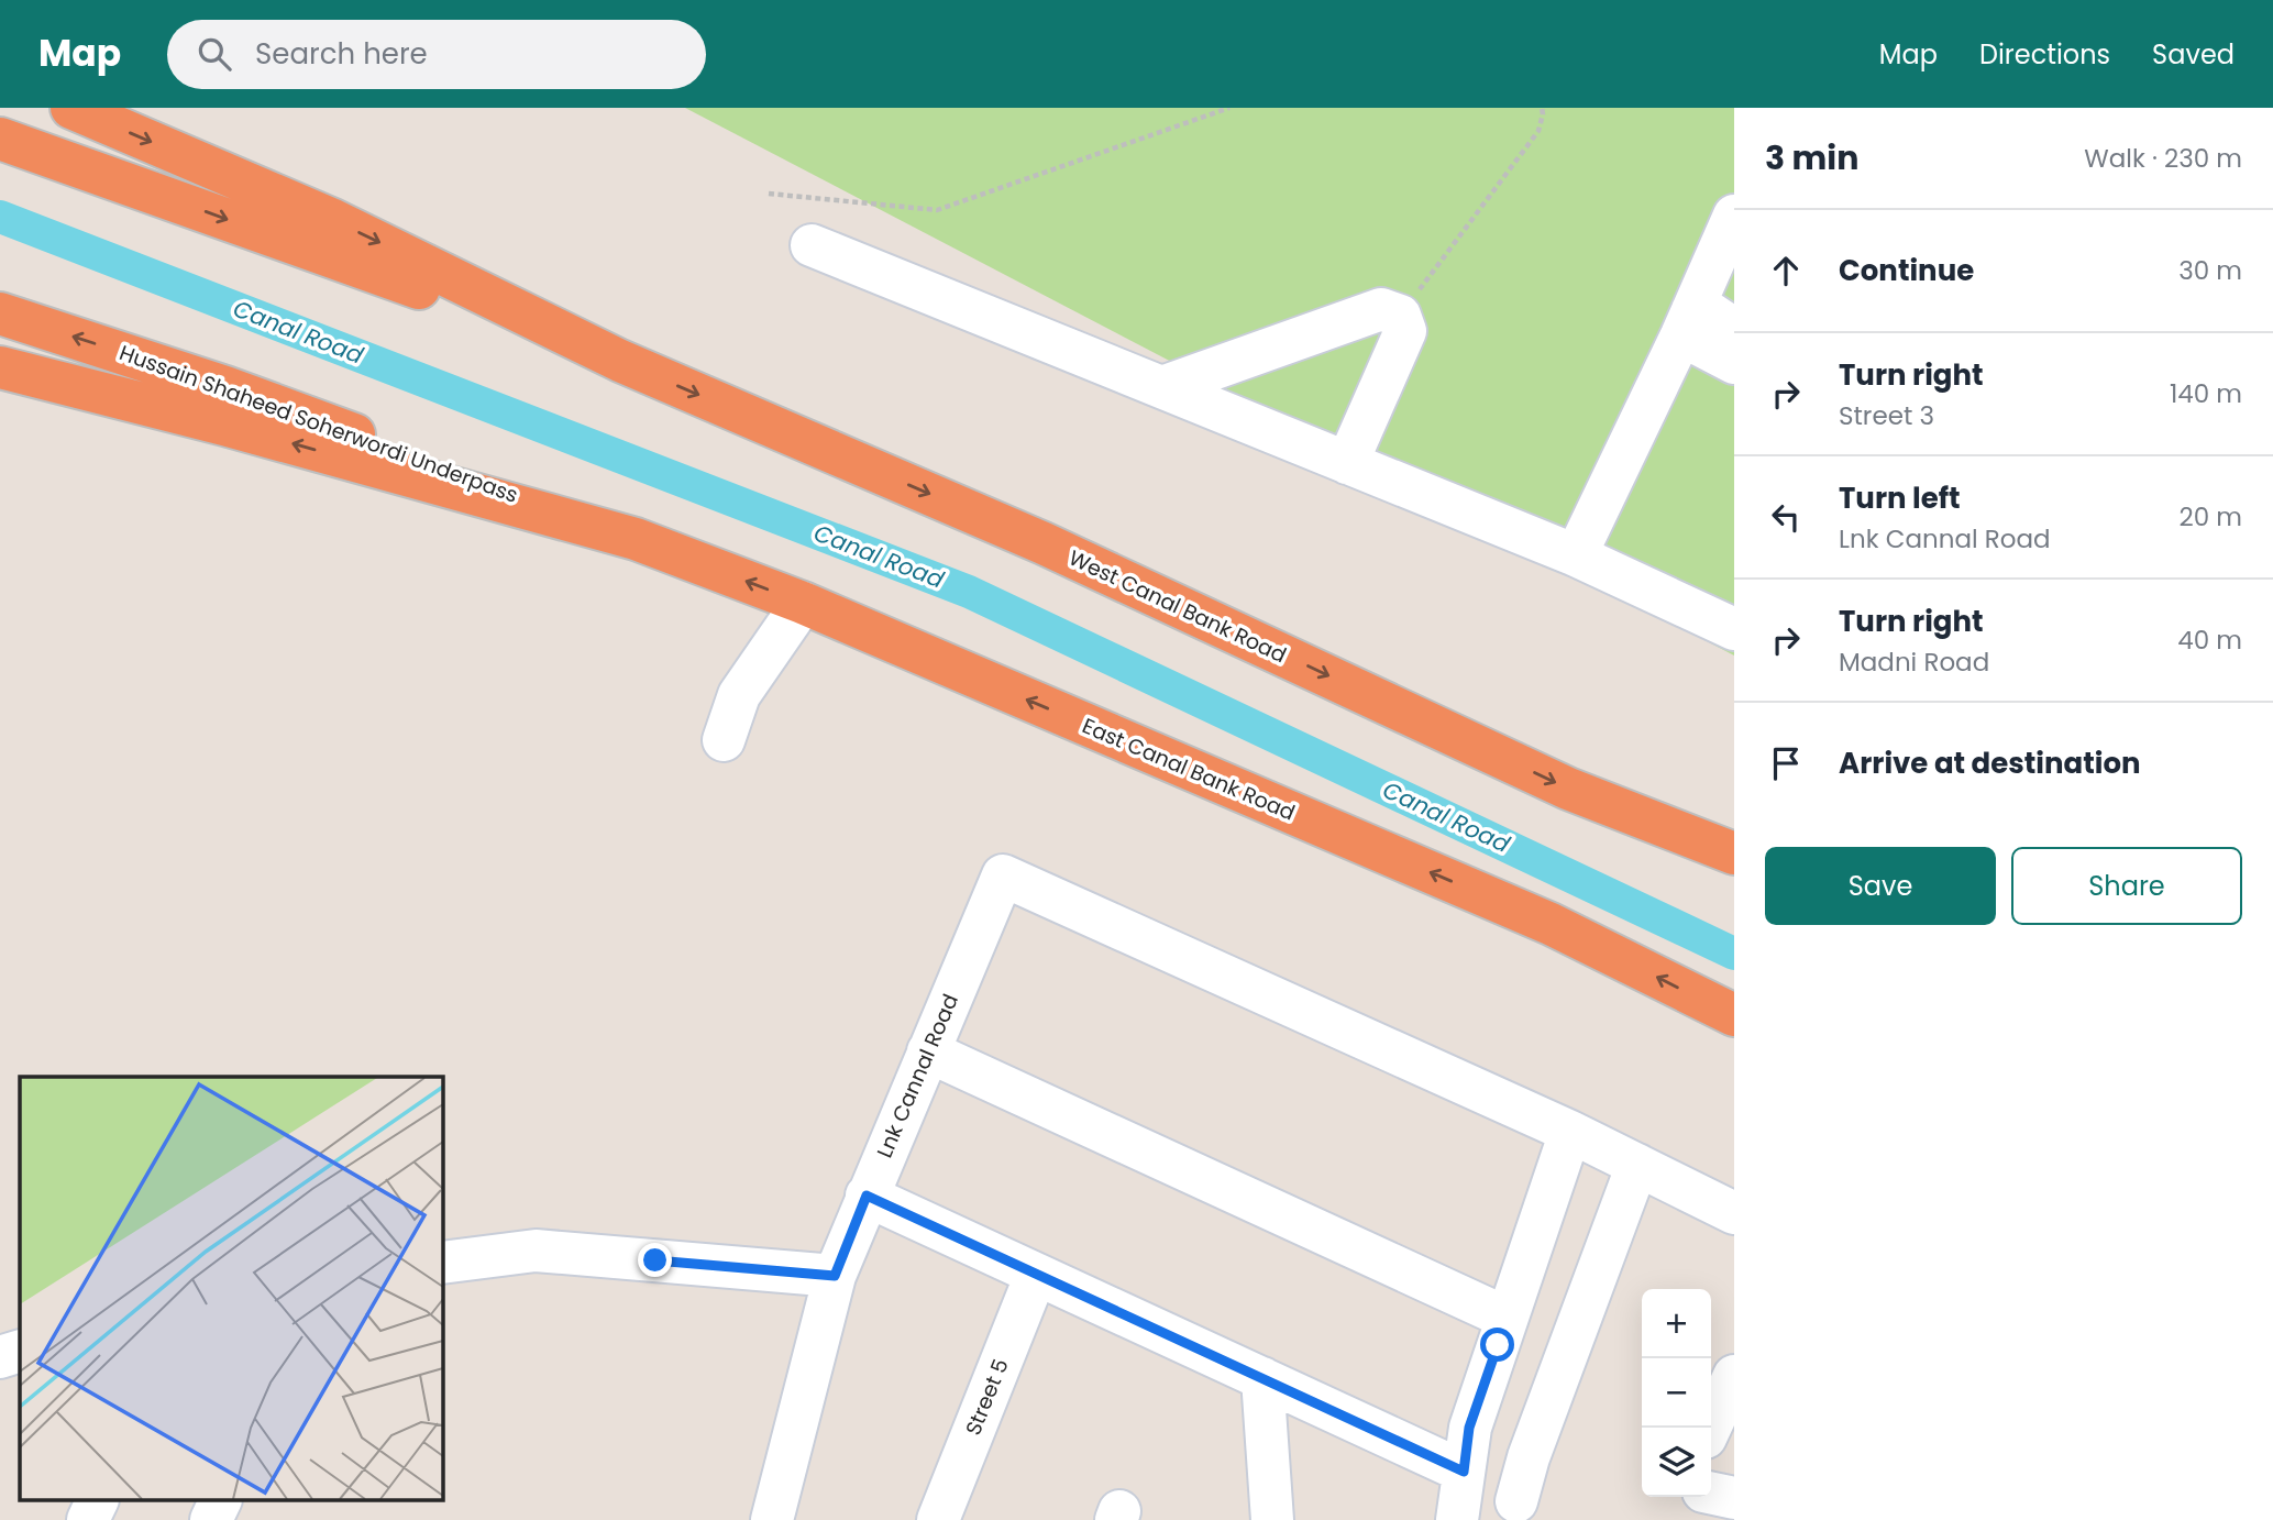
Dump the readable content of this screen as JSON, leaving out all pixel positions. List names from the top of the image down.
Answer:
{
  "streets": {
    "highway": ["Hussain Shaheed Soherwordi Underpass", "West Canal Bank Road", "East Canal Bank Road"],
    "street": ["Lnk Cannal Road", "Street 5"]
  },
  "crossings": [
    ["Hussain Shaheed Soherwordi Underpass", "East Canal Bank Road"]
  ],
  "one_way": ["West Canal Bank Road", "East Canal Bank Road"],
  "water": ["Canal Road"],
  "page": {
    "header": "Map",
    "search": "Search here",
    "nav": ["Map", "Directions", "Saved"],
    "heading": ["3 min", "Walk · 230 m"],
    "list": [
      ["Continue", "30 m"],
      ["Turn right", "Street 3", "140 m"],
      ["Turn left", "Lnk Cannal Road", "20 m"],
      ["Turn right", "Madni Road", "40 m"],
      "Arrive at destination"
    ],
    "buttons": ["Save", "Share"],
    "map_buttons": ["+", "−"]
  }
}
